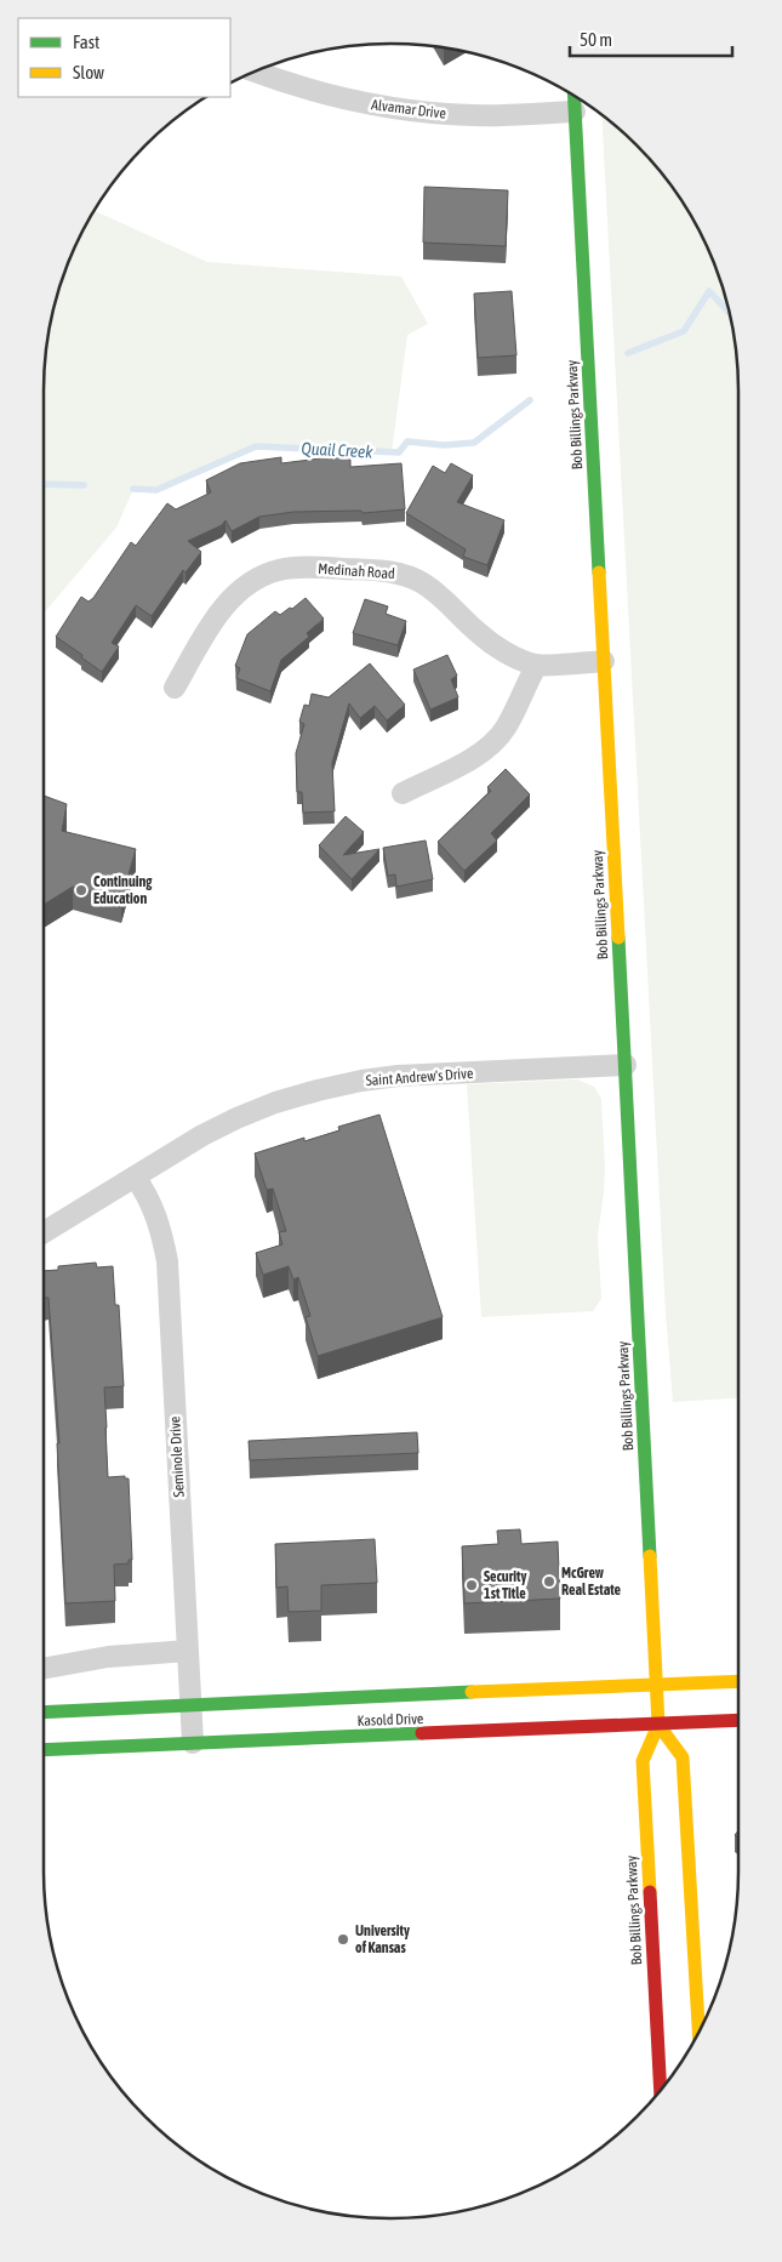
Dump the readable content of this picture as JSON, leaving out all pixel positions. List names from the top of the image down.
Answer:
{
  "streets": {
    "main road": ["Bob Billings Parkway", "Kasold Drive"],
    "street": [
      "Alvamar Drive",
      "Medinah Road",
      "Saint Andrew's Drive",
      "Seminole Drive"
    ]
  },
  "crossings": [
    ["Alvamar Drive", "Bob Billings Parkway"],
    ["Bob Billings Parkway", "Medinah Road"],
    ["Bob Billings Parkway", "Saint Andrew's Drive"],
    ["Bob Billings Parkway", "Kasold Drive"],
    ["Saint Andrew's Drive", "Seminole Drive"],
    ["Seminole Drive", "Kasold Drive"]
  ],
  "water": ["Quail Creek"],
  "places": [
    "Continuing Education",
    "McGrew Real Estate",
    "Security 1st Title",
    "University of Kansas"
  ],
  "legend": ["Fast", "Slow"],
  "scale_bar": "50 m"
}
